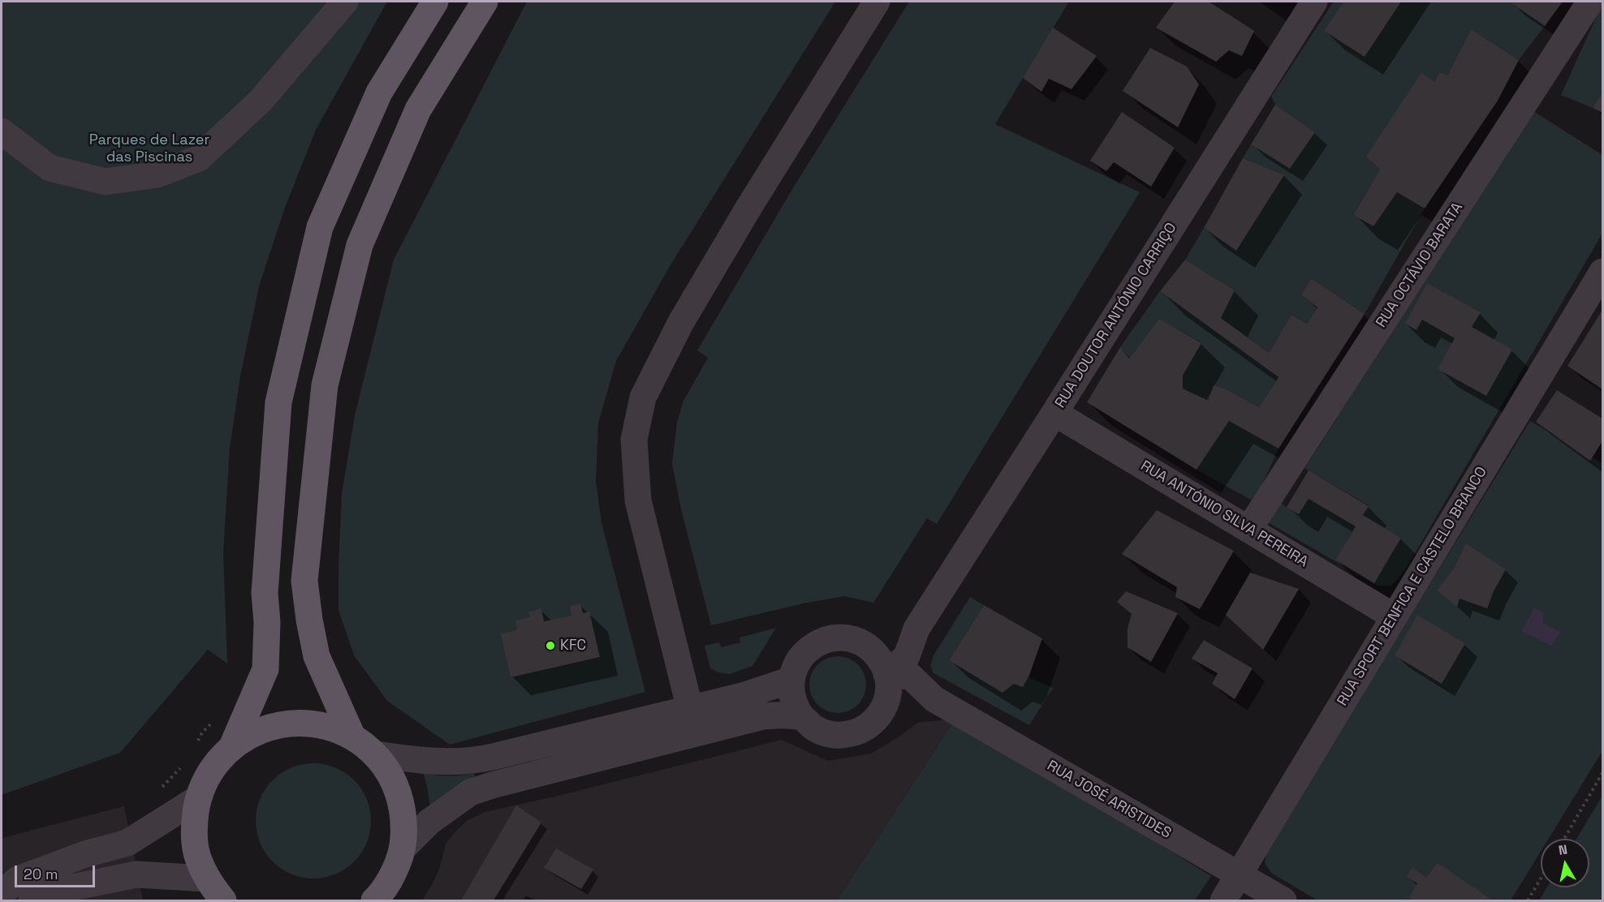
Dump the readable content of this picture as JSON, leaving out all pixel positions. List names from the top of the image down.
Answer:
{
  "streets": {
    "street": [
      "RUA OCTÁVIO BARATA",
      "RUA DOUTOR ANTÓNIO CARRIÇO",
      "RUA ANTÓNIO SILVA PEREIRA",
      "RUA SPORT BENFICA E CASTELO BRANCO",
      "RUA JOSÉ ARISTIDES"
    ]
  },
  "crossings": [
    ["RUA OCTÁVIO BARATA", "RUA ANTÓNIO SILVA PEREIRA"],
    ["RUA DOUTOR ANTÓNIO CARRIÇO", "RUA ANTÓNIO SILVA PEREIRA"],
    ["RUA DOUTOR ANTÓNIO CARRIÇO", "RUA JOSÉ ARISTIDES"],
    ["RUA ANTÓNIO SILVA PEREIRA", "RUA SPORT BENFICA E CASTELO BRANCO"],
    ["RUA SPORT BENFICA E CASTELO BRANCO", "RUA JOSÉ ARISTIDES"]
  ],
  "parks": ["Parques de Lazer das Piscinas"],
  "places": ["KFC"],
  "scale_bar": "20 m",
  "north": "top"
}
